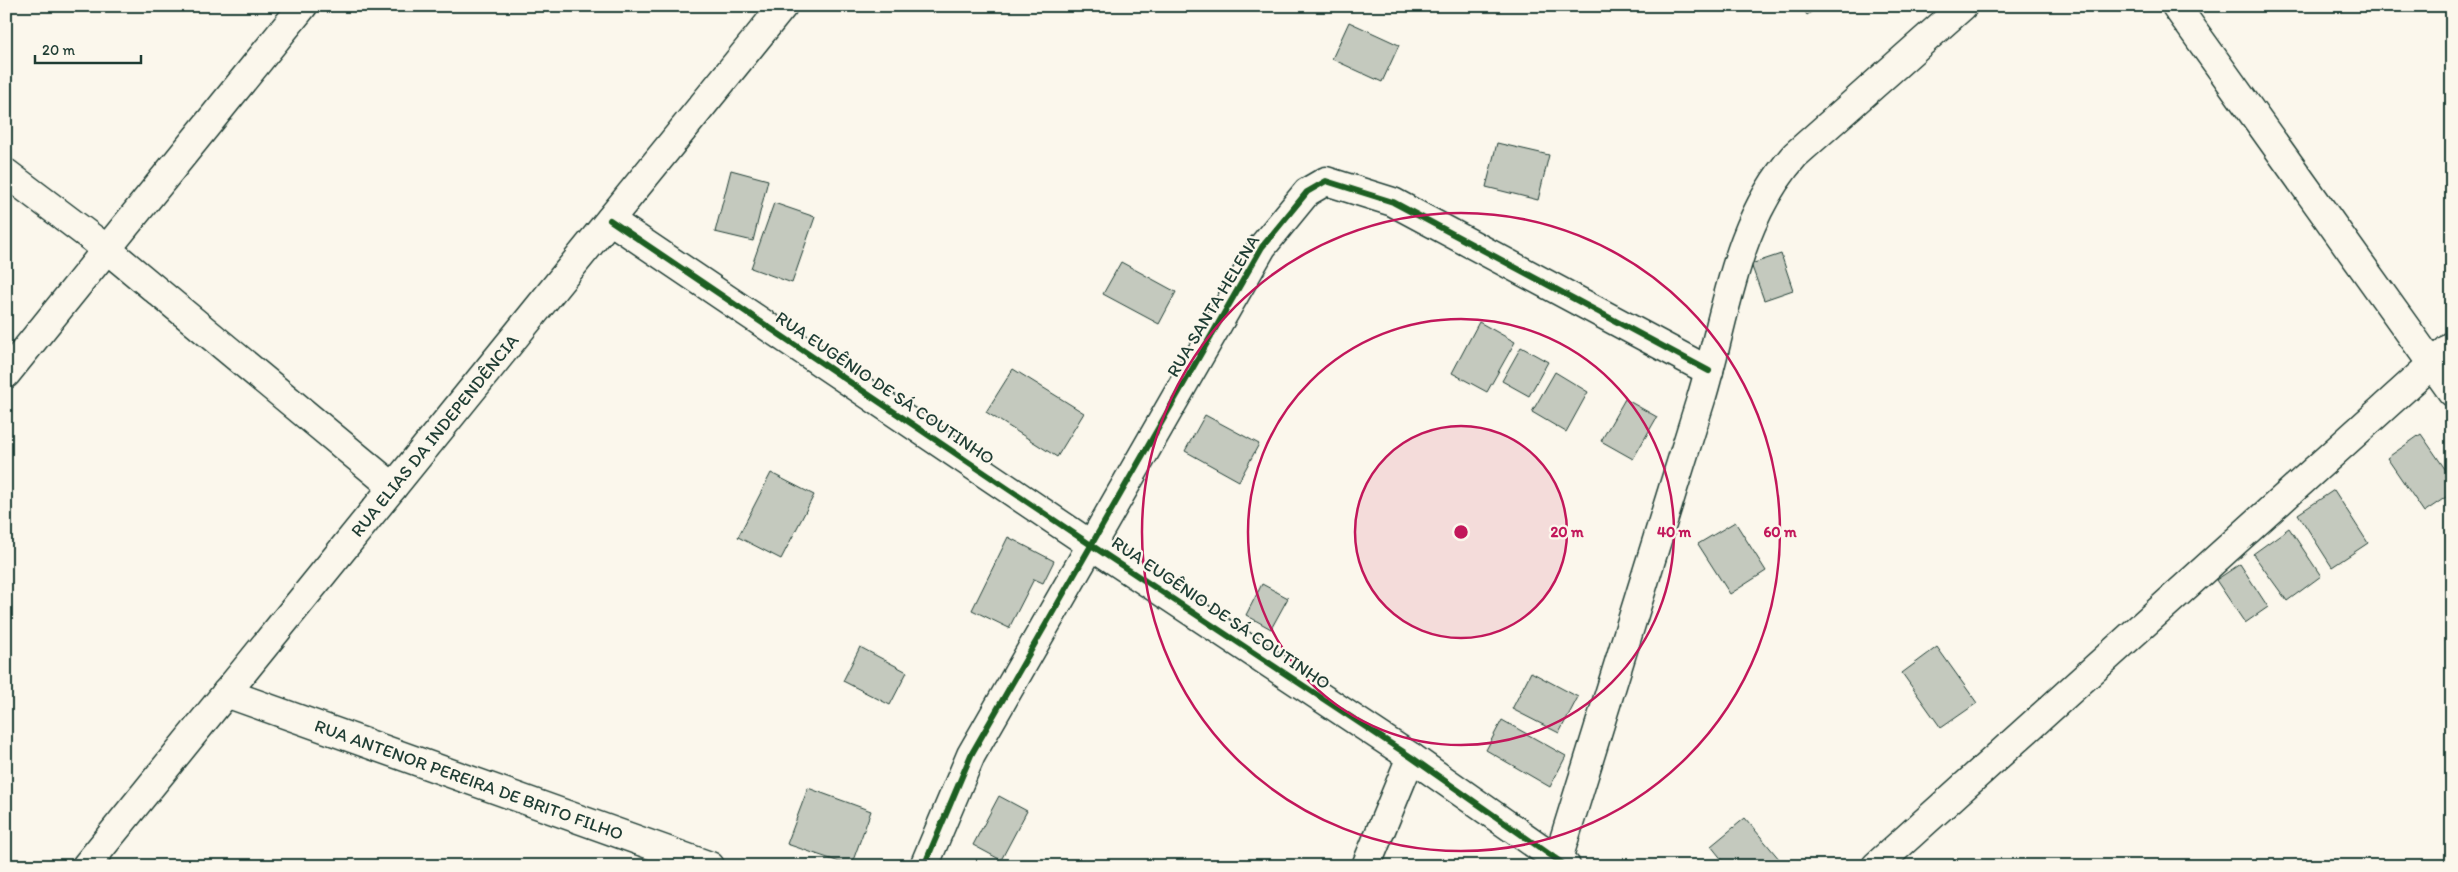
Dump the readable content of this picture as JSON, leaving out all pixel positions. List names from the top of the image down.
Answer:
{
  "streets": {
    "street": [
      "RUA SANTA HELENA",
      "RUA EUGÊNIO DE SÁ COUTINHO",
      "RUA ELIAS DA INDEPENDÊNCIA",
      "RUA ANTENOR PEREIRA DE BRITO FILHO"
    ]
  },
  "crossings": [
    ["RUA SANTA HELENA", "RUA EUGÊNIO DE SÁ COUTINHO"],
    ["RUA EUGÊNIO DE SÁ COUTINHO", "RUA ELIAS DA INDEPENDÊNCIA"],
    ["RUA ELIAS DA INDEPENDÊNCIA", "RUA ANTENOR PEREIRA DE BRITO FILHO"]
  ],
  "scale_bar": "20 m",
  "rings": ["20 m", "40 m", "60 m"]
}
